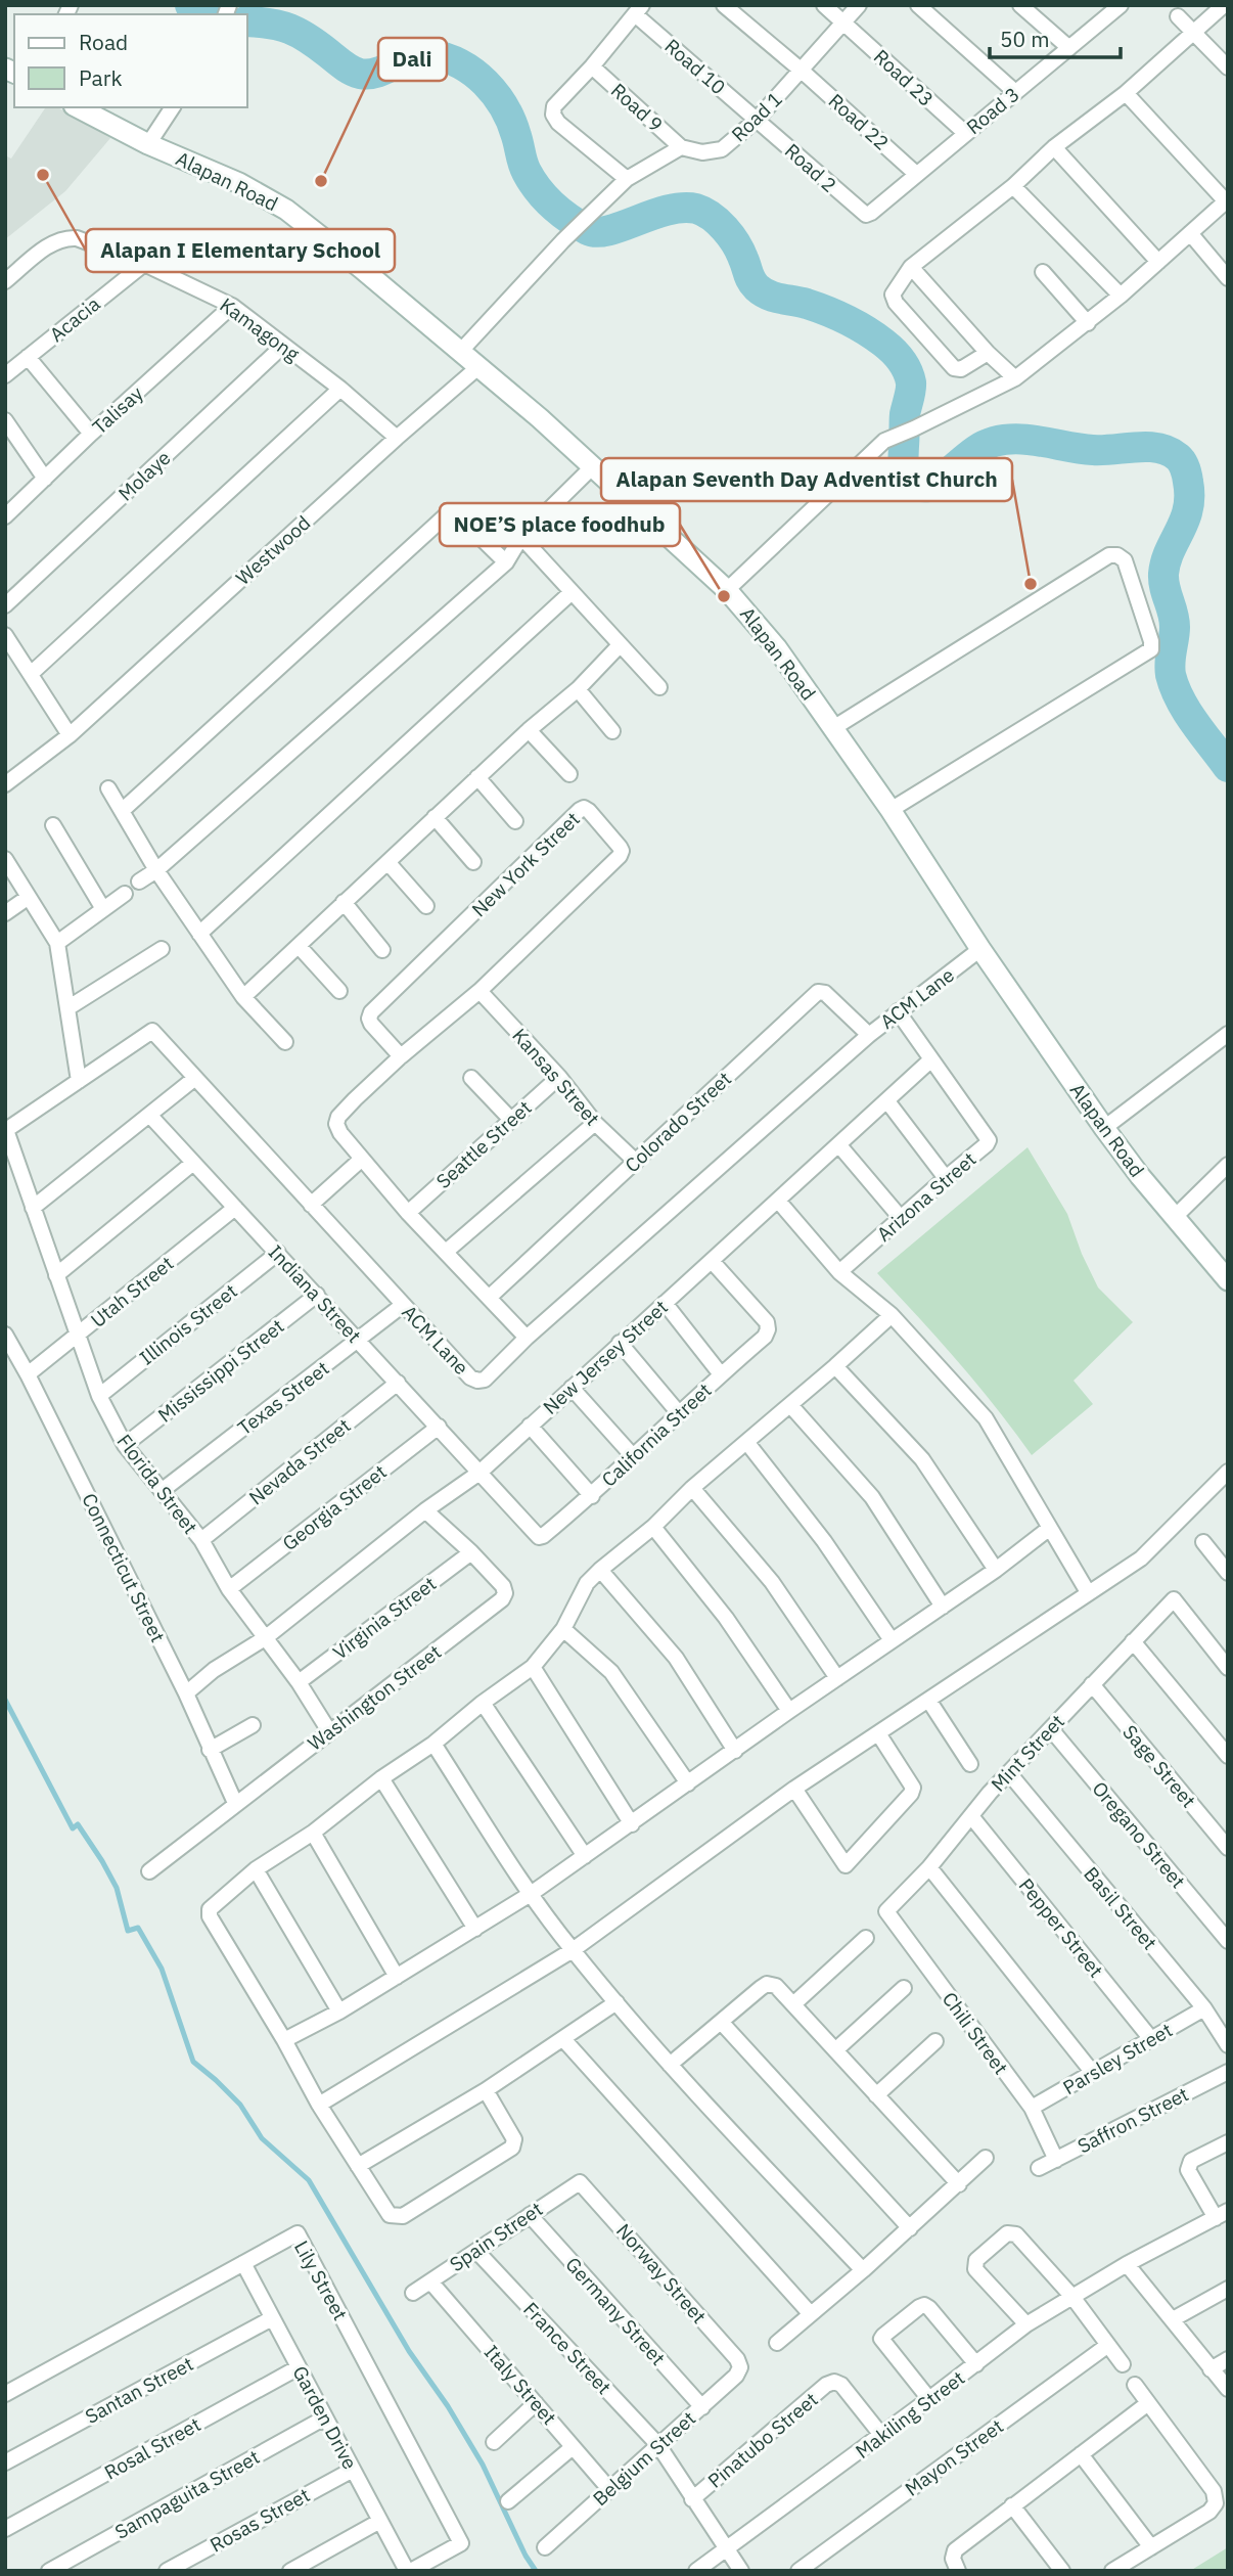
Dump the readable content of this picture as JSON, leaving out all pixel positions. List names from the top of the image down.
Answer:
{
  "streets": {
    "street": [
      "Road 10",
      "Road 23",
      "Road 9",
      "Road 3",
      "Road 1",
      "Road 22",
      "Road 2",
      "Alapan Road",
      "Acacia",
      "Kamagong",
      "Talisay",
      "Molaye",
      "Westwood",
      "New York Street",
      "ACM Lane",
      "Kansas Street",
      "Colorado Street",
      "Seattle Street",
      "Arizona Street",
      "Utah Street",
      "Indiana Street",
      "Illinois Street",
      "New Jersey Street",
      "Mississippi Street",
      "Texas Street",
      "California Street",
      "Nevada Street",
      "Florida Street",
      "Georgia Street",
      "Connecticut Street",
      "Virginia Street",
      "Washington Street",
      "Mint Street",
      "Sage Street",
      "Oregano Street",
      "Basil Street",
      "Pepper Street",
      "Chili Street",
      "Parsley Street",
      "Saffron Street",
      "Spain Street",
      "Norway Street",
      "Lily Street",
      "Germany Street",
      "France Street",
      "Italy Street",
      "Santan Street",
      "Makiling Street",
      "Garden Drive",
      "Pinatubo Street",
      "Rosal Street",
      "Mayon Street",
      "Belgium Street",
      "Sampaguita Street",
      "Rosas Street"
    ]
  },
  "crossings": [
    ["Road 10", "Road 1"],
    ["Road 10", "Road 2"],
    ["Road 23", "Road 3"],
    ["Road 23", "Road 1"],
    ["Road 9", "Road 1"],
    ["Road 3", "Road 22"],
    ["Road 3", "Road 2"],
    ["Road 1", "Road 22"],
    ["Road 1", "Road 2"],
    ["Alapan Road", "Westwood"],
    ["Alapan Road", "ACM Lane"],
    ["Acacia", "Kamagong"],
    ["Kamagong", "Talisay"],
    ["Kamagong", "Molaye"],
    ["Kamagong", "Westwood"],
    ["New York Street", "Kansas Street"],
    ["ACM Lane", "Colorado Street"],
    ["ACM Lane", "Arizona Street"],
    ["ACM Lane", "Texas Street"],
    ["ACM Lane", "Florida Street"],
    ["Kansas Street", "Colorado Street"],
    ["Kansas Street", "Seattle Street"],
    ["Arizona Street", "New Jersey Street"],
    ["Utah Street", "Indiana Street"],
    ["Utah Street", "Florida Street"],
    ["Utah Street", "Connecticut Street"],
    ["Indiana Street", "Illinois Street"],
    ["Indiana Street", "New Jersey Street"],
    ["Indiana Street", "Mississippi Street"],
    ["Indiana Street", "Texas Street"],
    ["Indiana Street", "California Street"],
    ["Indiana Street", "Nevada Street"],
    ["Indiana Street", "Georgia Street"],
    ["Illinois Street", "Florida Street"],
    ["New Jersey Street", "California Street"],
    ["New Jersey Street", "Florida Street"],
    ["New Jersey Street", "Connecticut Street"],
    ["New Jersey Street", "Washington Street"],
    ["Mississippi Street", "Florida Street"],
    ["Texas Street", "Florida Street"],
    ["Nevada Street", "Florida Street"],
    ["Florida Street", "Georgia Street"],
    ["Florida Street", "Virginia Street"],
    ["Florida Street", "Washington Street"],
    ["Connecticut Street", "Washington Street"],
    ["Virginia Street", "Washington Street"],
    ["Mint Street", "Sage Street"],
    ["Mint Street", "Oregano Street"],
    ["Mint Street", "Basil Street"],
    ["Mint Street", "Pepper Street"],
    ["Mint Street", "Chili Street"],
    ["Basil Street", "Parsley Street"],
    ["Pepper Street", "Parsley Street"],
    ["Chili Street", "Parsley Street"],
    ["Chili Street", "Saffron Street"],
    ["Spain Street", "Norway Street"],
    ["Spain Street", "Germany Street"],
    ["Spain Street", "France Street"],
    ["Spain Street", "Italy Street"],
    ["Norway Street", "Belgium Street"],
    ["Lily Street", "Garden Drive"],
    ["Germany Street", "Belgium Street"],
    ["France Street", "Makiling Street"],
    ["France Street", "Pinatubo Street"],
    ["France Street", "Belgium Street"],
    ["Italy Street", "Belgium Street"],
    ["Santan Street", "Garden Drive"],
    ["Makiling Street", "Pinatubo Street"],
    ["Garden Drive", "Rosal Street"],
    ["Garden Drive", "Sampaguita Street"],
    ["Garden Drive", "Rosas Street"]
  ],
  "places": [
    "Alapan I Elementary School",
    "Dali",
    "Alapan Seventh Day Adventist Church",
    "NOE’S place foodhub"
  ],
  "legend": ["Road", "Park"],
  "scale_bar": "50 m"
}
